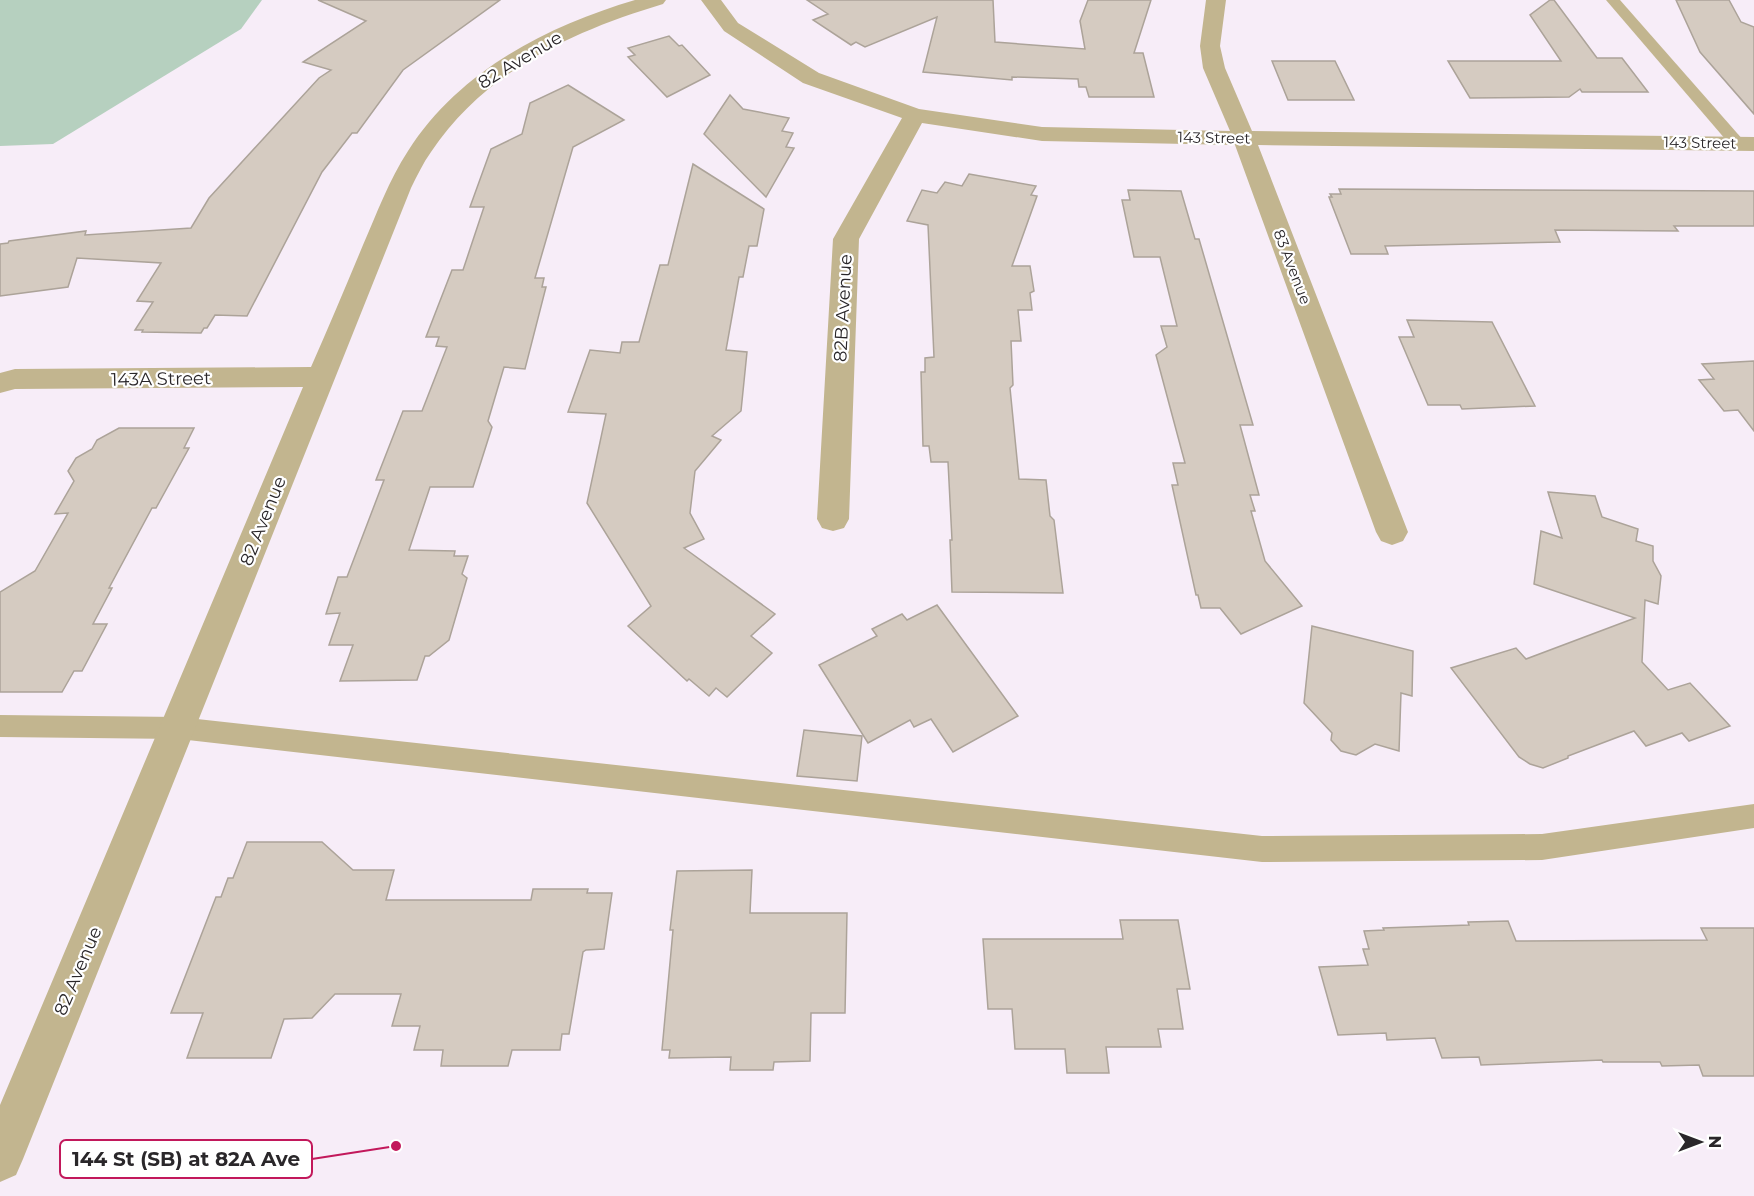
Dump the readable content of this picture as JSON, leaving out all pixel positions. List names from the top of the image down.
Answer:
{
  "streets": {
    "street": [
      "82 Avenue",
      "143 Street",
      "83 Avenue",
      "82B Avenue",
      "143A Street"
    ]
  },
  "crossings": [
    ["82 Avenue", "143A Street"],
    ["143 Street", "83 Avenue"],
    ["143 Street", "82B Avenue"]
  ],
  "places": ["144 St (SB) at 82A Ave"],
  "north": "right"
}
